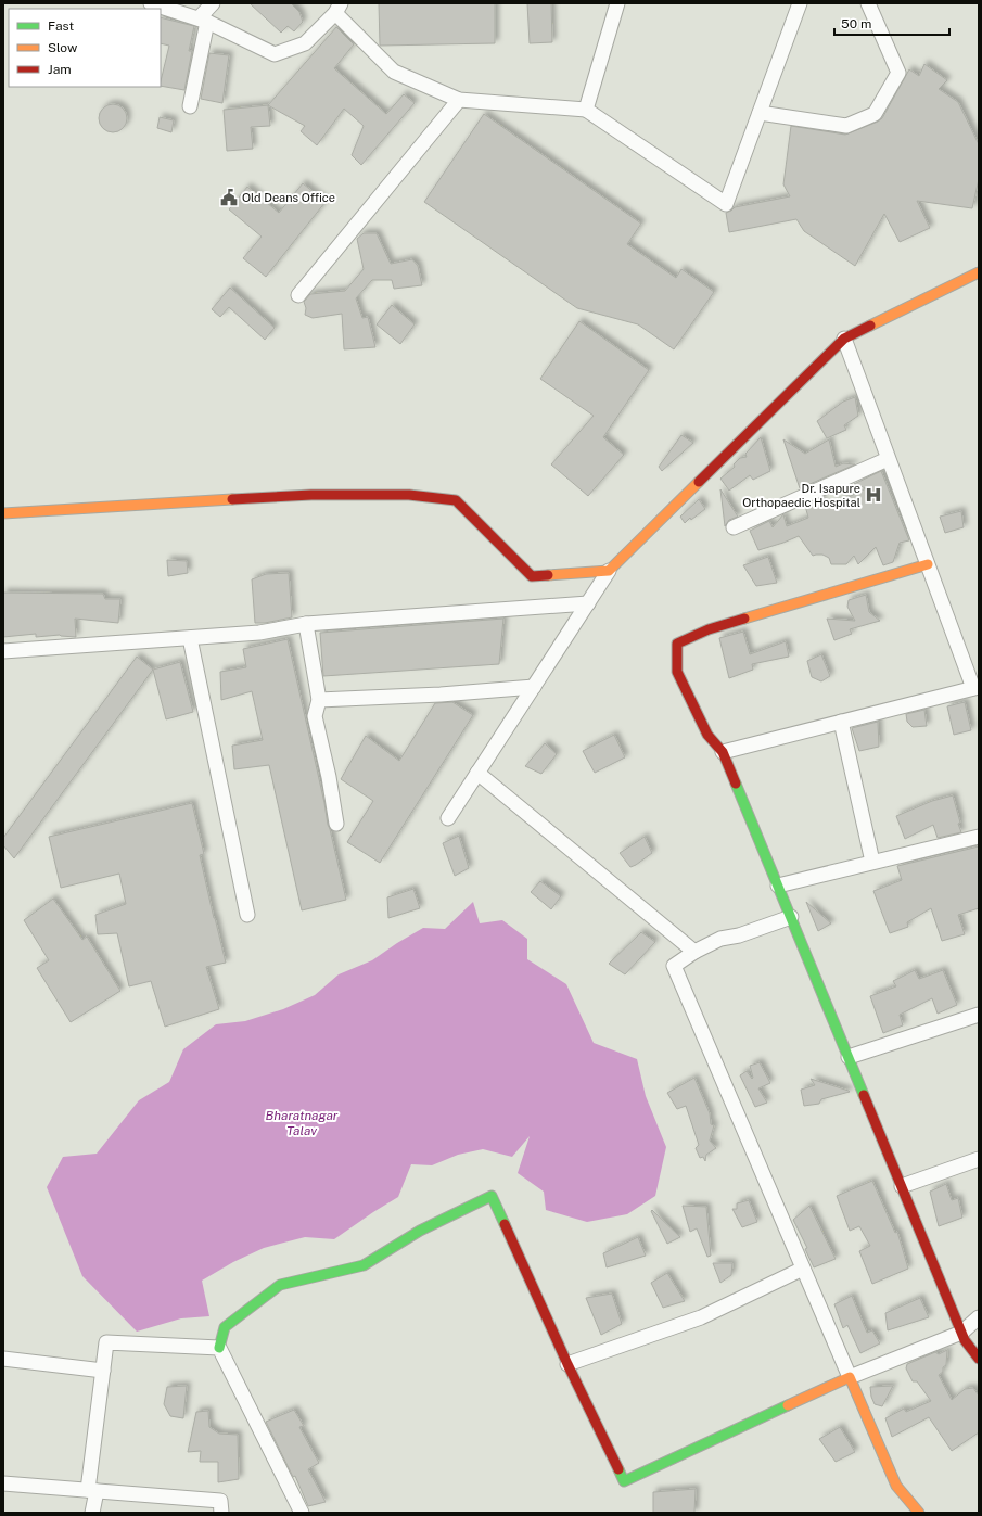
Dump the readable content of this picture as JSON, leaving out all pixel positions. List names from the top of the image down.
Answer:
{
  "water": ["Bharatnagar Talav"],
  "places": {
    "public building": ["Old Deans Office"],
    "hospital": ["Dr. Isapure Orthopaedic Hospital"]
  },
  "legend": ["Fast", "Slow", "Jam"],
  "scale_bar": "50 m"
}
